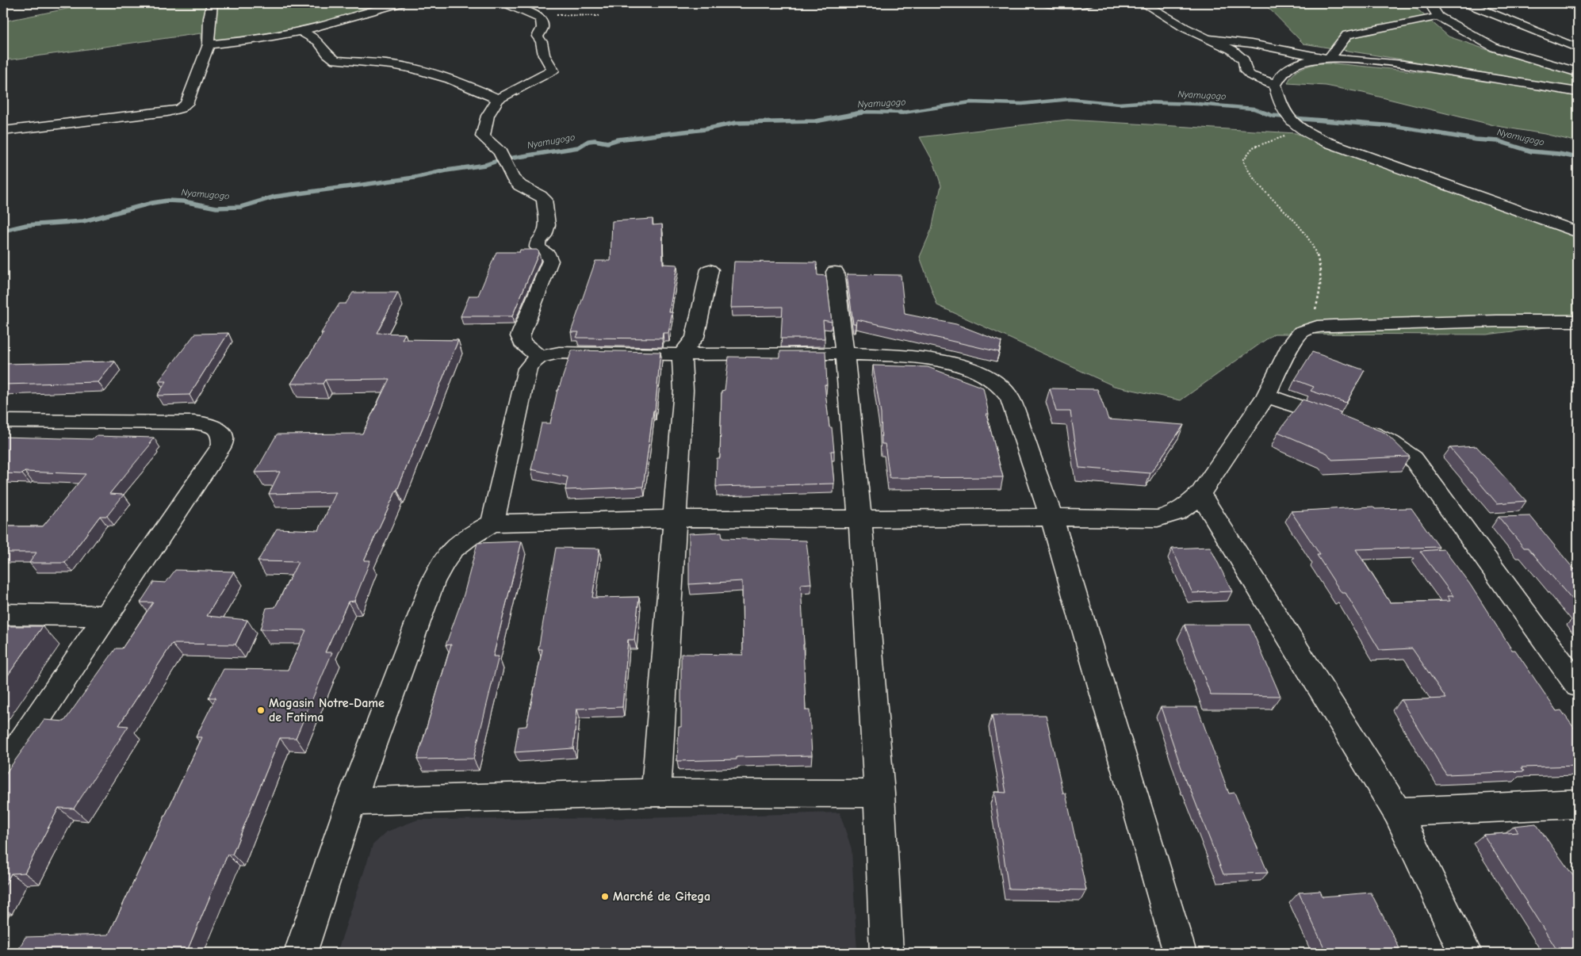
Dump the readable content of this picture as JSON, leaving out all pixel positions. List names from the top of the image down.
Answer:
{
  "water": ["Nyamugogo"],
  "places": ["Magasin Notre-Dame de Fatima", "Marché de Gitega"]
}
